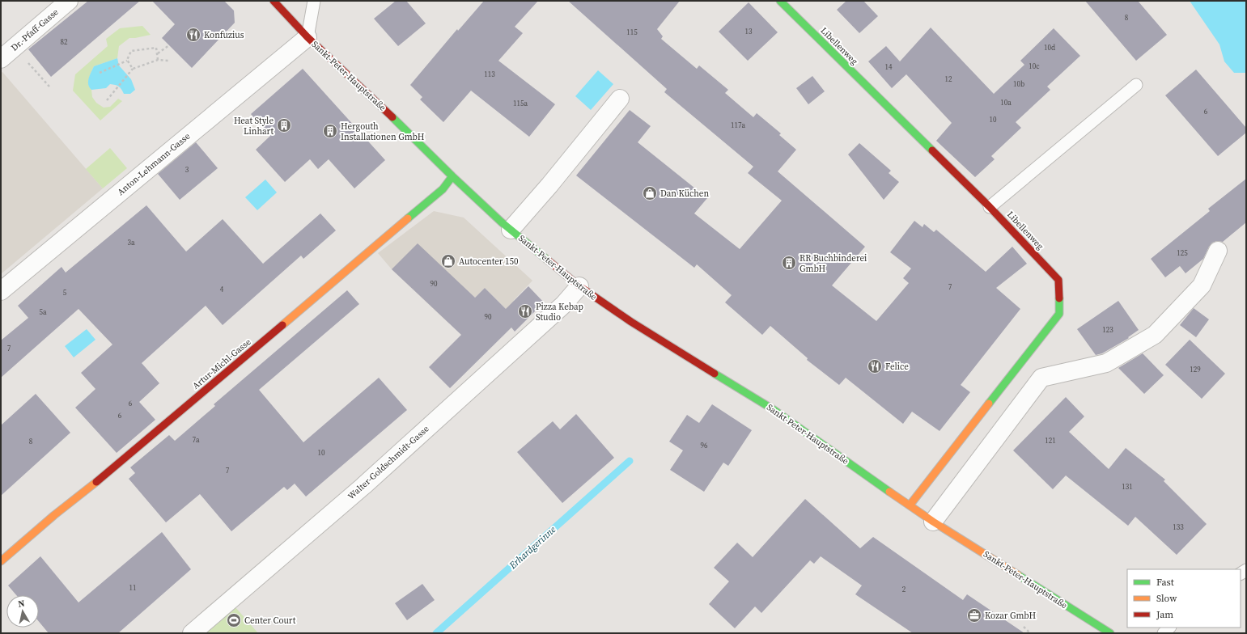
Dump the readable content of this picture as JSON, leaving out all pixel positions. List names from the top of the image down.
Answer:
{
  "streets": {
    "street": [
      "Dr.-Pfaff-Gasse",
      "Libellenweg",
      "Sankt-Peter-Hauptstraße",
      "Anton-Lehmann-Gasse",
      "Artur-Michl-Gasse",
      "Walter-Goldschmidt-Gasse"
    ]
  },
  "crossings": [
    ["Libellenweg", "Sankt-Peter-Hauptstraße"],
    ["Sankt-Peter-Hauptstraße", "Anton-Lehmann-Gasse"],
    ["Sankt-Peter-Hauptstraße", "Artur-Michl-Gasse"],
    ["Sankt-Peter-Hauptstraße", "Walter-Goldschmidt-Gasse"]
  ],
  "water": ["Erhardgerinne"],
  "places": {
    "restaurant": ["Konfuzius", "Pizza Kebap Studio", "Felice"],
    "building": ["Heat Style Linhart", "Hergouth Installationen GmbH", "RR Buchbinderei GmbH"],
    "shop": ["Dan Küchen", "Autocenter 150"],
    "office": ["Kozar GmbH"],
    "sports": ["Center Court"]
  },
  "house_numbers": [
    "8",
    "13",
    "115",
    "82",
    "10d",
    "10c",
    "14",
    "113",
    "12",
    "10b",
    "10a",
    "115a",
    "6",
    "10",
    "117a",
    "3",
    "3a",
    "125",
    "90",
    "7",
    "4",
    "5",
    "5a",
    "90",
    "123",
    "7",
    "129",
    "6",
    "6",
    "7a",
    "121",
    "8",
    "96",
    "10",
    "7",
    "131",
    "133",
    "11",
    "2"
  ],
  "legend": ["Fast", "Slow", "Jam"],
  "north": "top"
}
